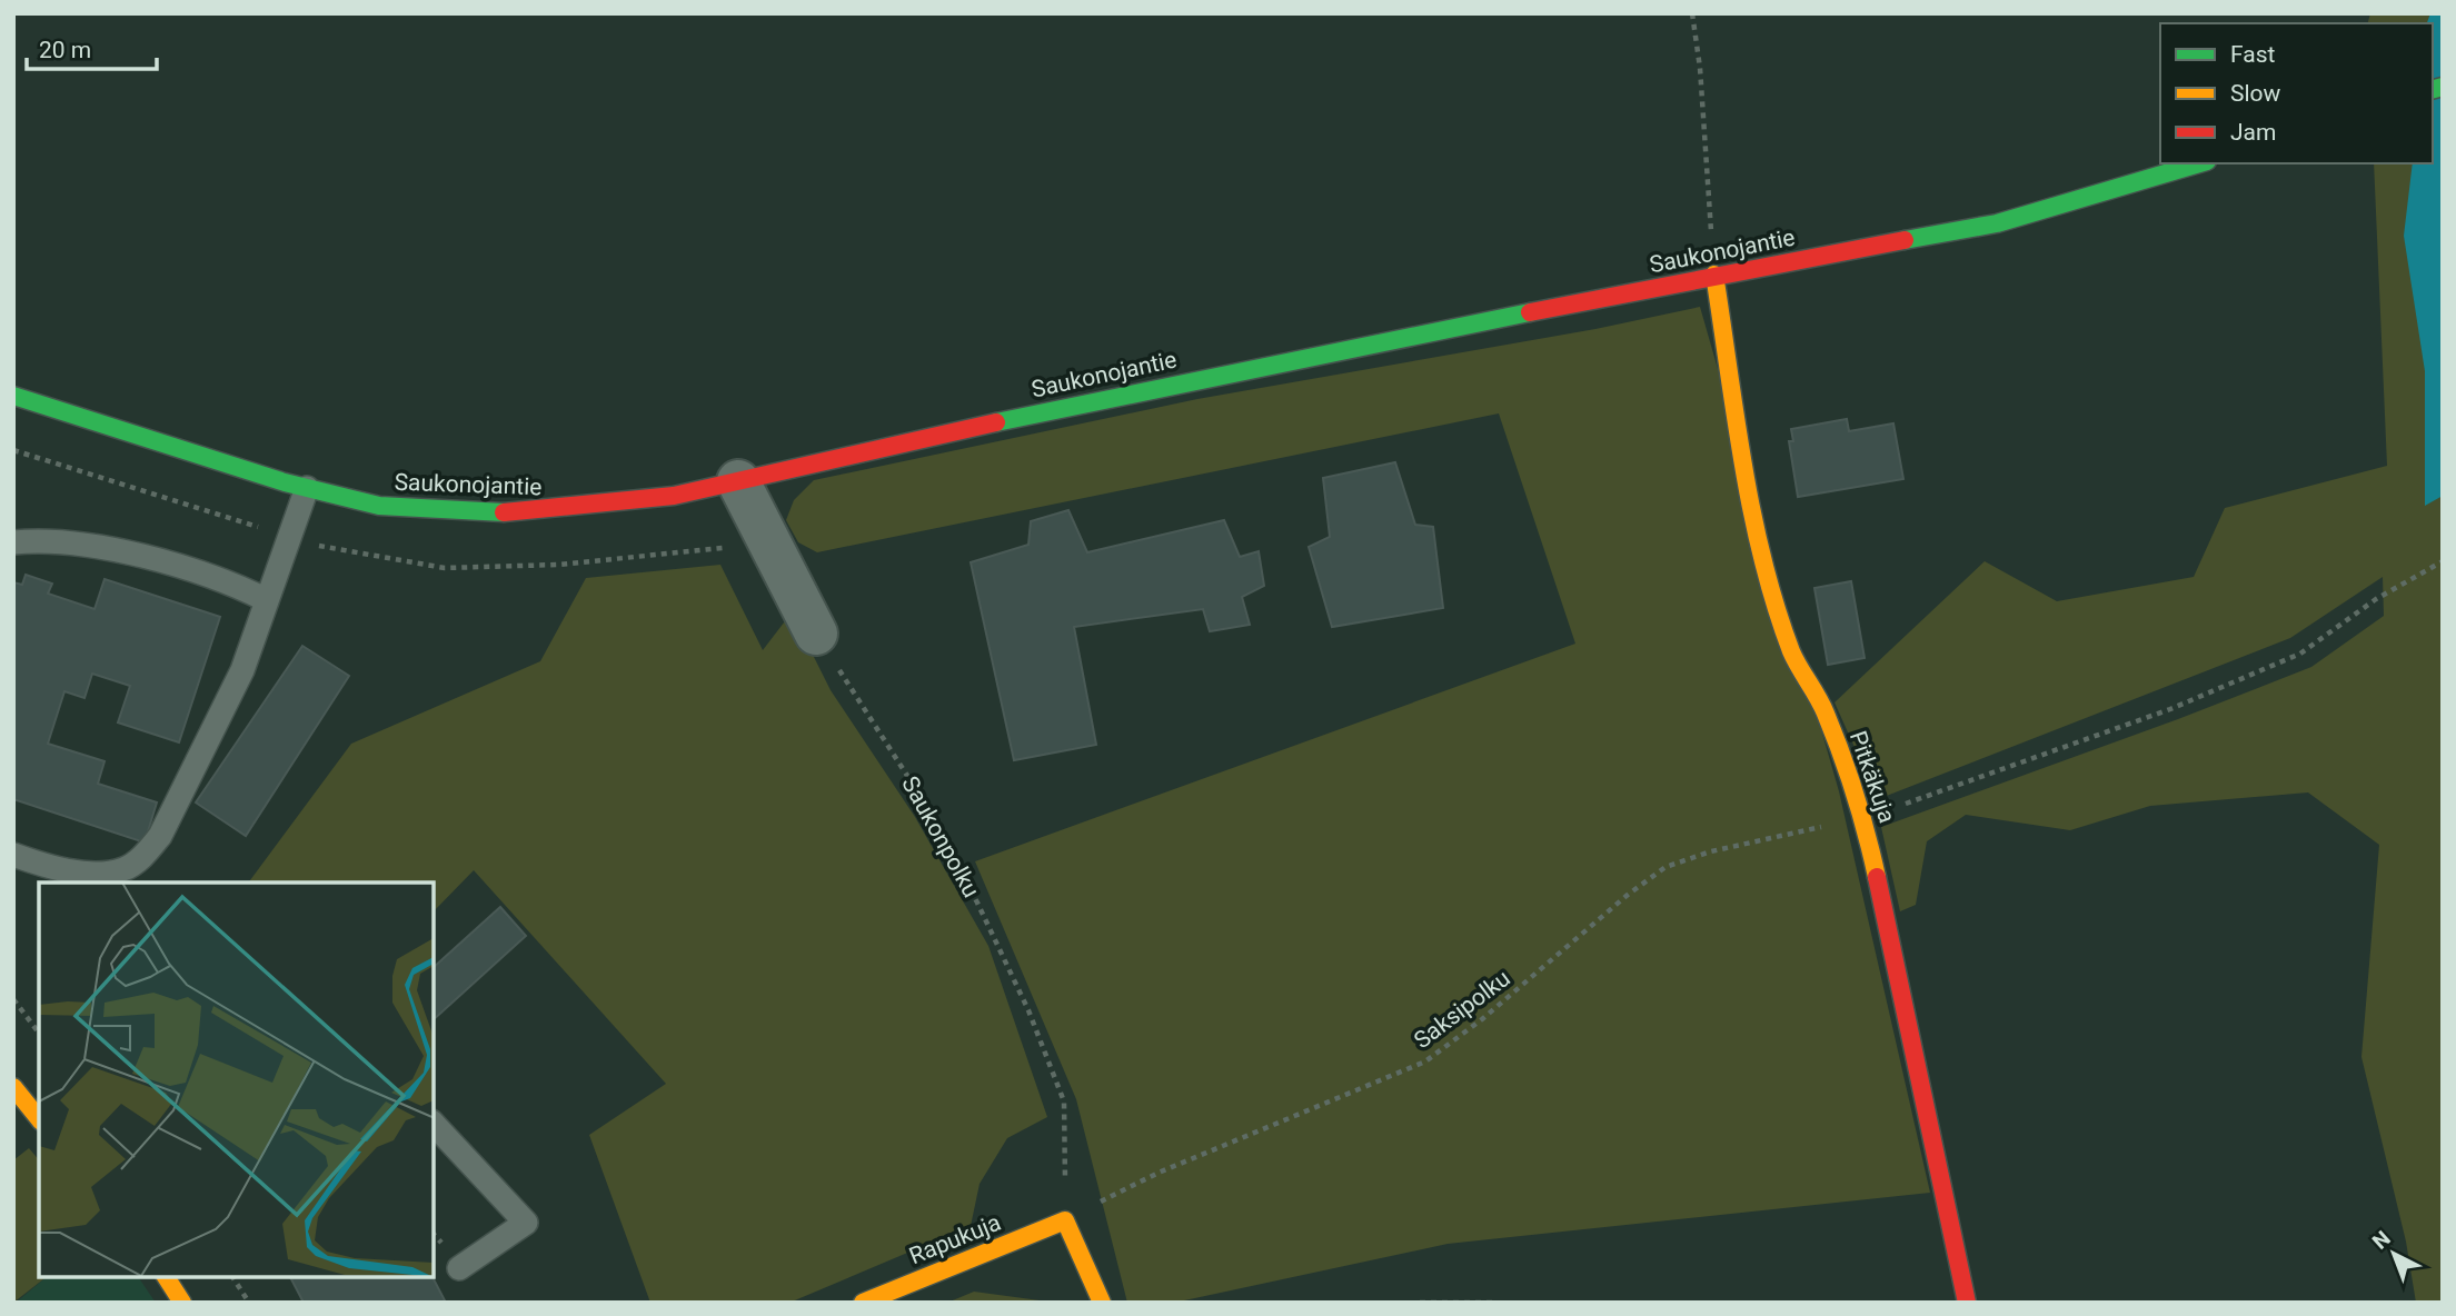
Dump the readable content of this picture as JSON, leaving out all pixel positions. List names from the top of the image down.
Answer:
{
  "streets": {
    "street": ["Saukonojantie", "Pitkäkuja", "Rapukuja"],
    "path": ["Saukonpolku", "Saksipolku"]
  },
  "crossings": [
    ["Saukonojantie", "Pitkäkuja"],
    ["Pitkäkuja", "Saksipolku"],
    ["Saukonpolku", "Saksipolku"],
    ["Saukonpolku", "Rapukuja"],
    ["Saksipolku", "Rapukuja"]
  ],
  "legend": ["Fast", "Slow", "Jam"],
  "scale_bar": "20 m",
  "north": "top left"
}
